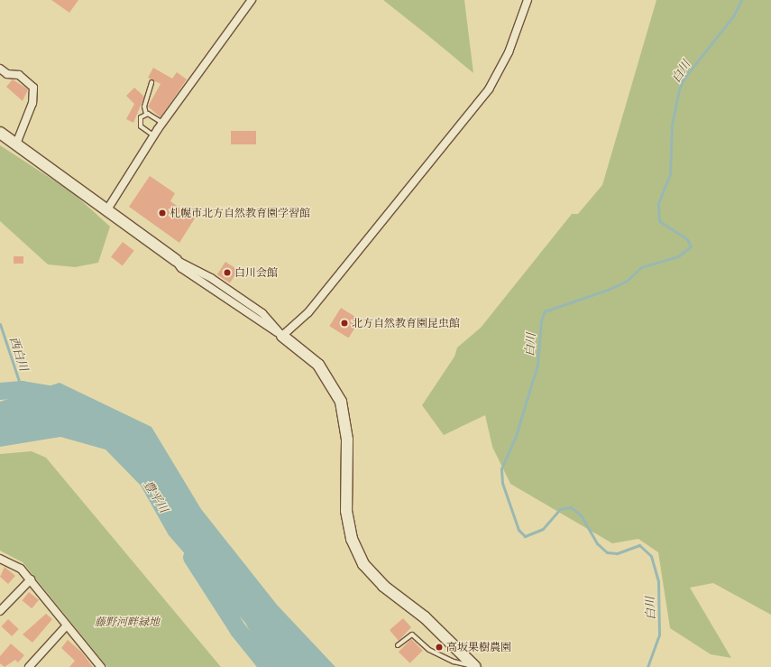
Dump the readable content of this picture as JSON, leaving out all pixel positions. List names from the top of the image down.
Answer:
{
  "water": ["白川", "西白川", "豊平川"],
  "parks": ["藤野河畔緑地"],
  "places": [
    "札幌市北方自然教育園学習館",
    "白川会館",
    "北方自然教育園昆虫館",
    "高坂果樹農園"
  ]
}
